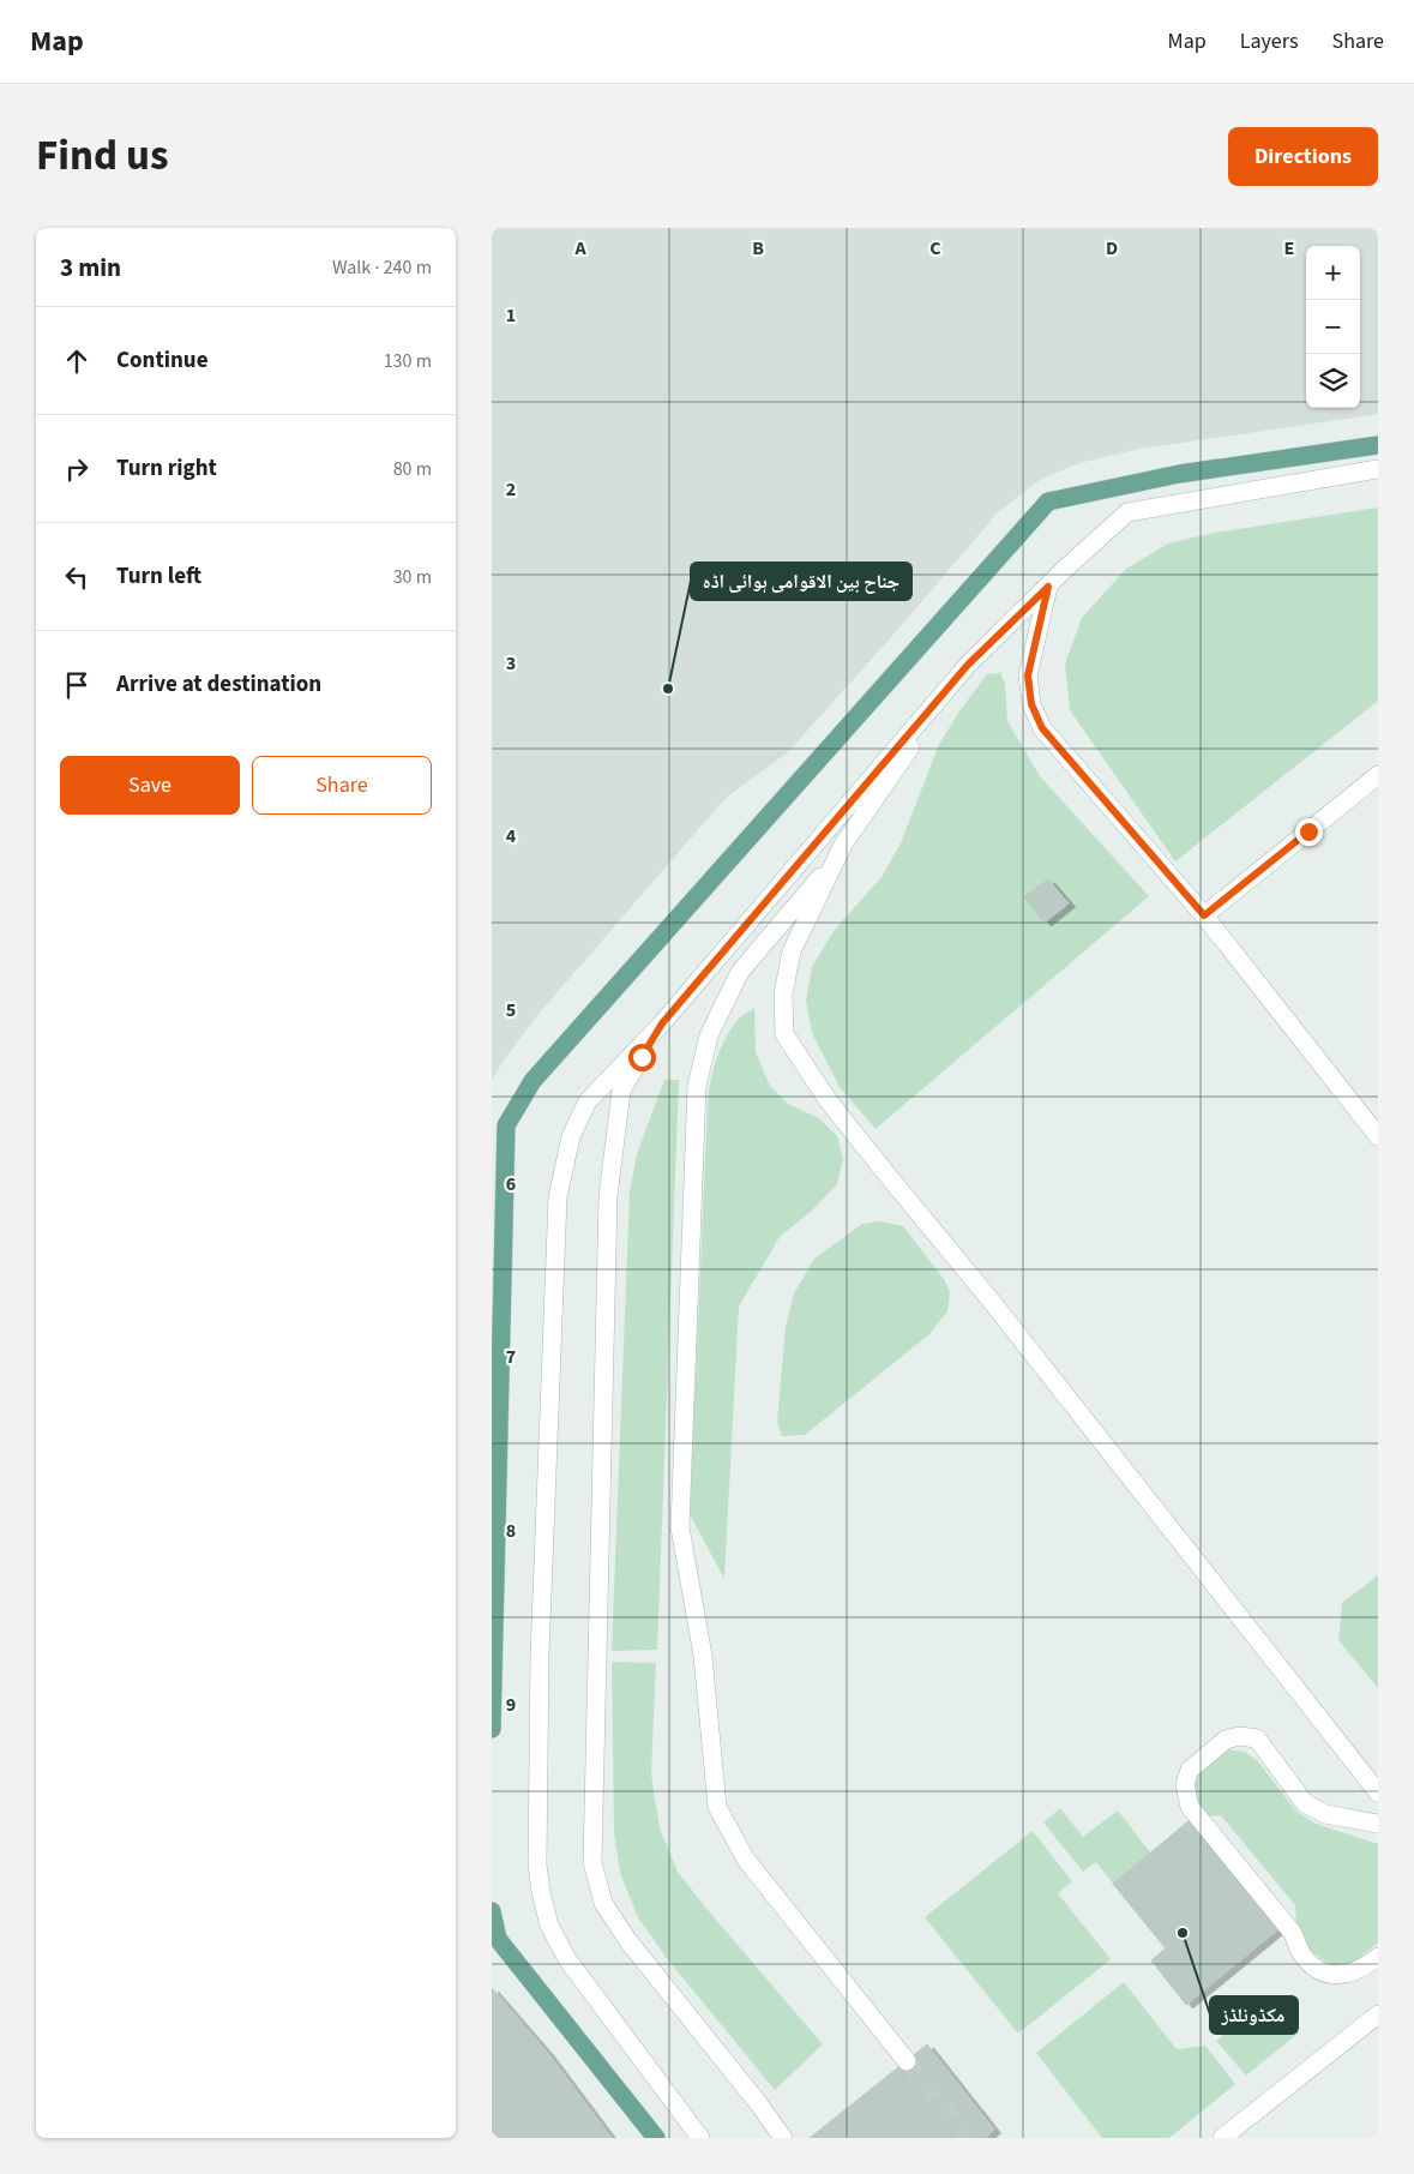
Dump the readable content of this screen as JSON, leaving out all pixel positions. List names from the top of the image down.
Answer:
{
  "places": ["جناح بین الاقوامی ہوائی اڈہ", "مکڈونلڈز"],
  "page": {
    "header": "Map",
    "nav": ["Map", "Layers", "Share"],
    "title": "Find us",
    "buttons": [
      "Directions",
      ["Save", "Share"]
    ],
    "heading": ["3 min", "Walk · 240 m"],
    "map_buttons": ["+", "−"],
    "list": [
      ["Continue", "130 m"],
      ["Turn right", "80 m"],
      ["Turn left", "30 m"],
      "Arrive at destination"
    ]
  },
  "grid": {
    "columns": [
      "A",
      "B",
      "C",
      "D",
      "E"
    ],
    "rows": [
      "1",
      "2",
      "3",
      "4",
      "5",
      "6",
      "7",
      "8",
      "9"
    ]
  }
}
